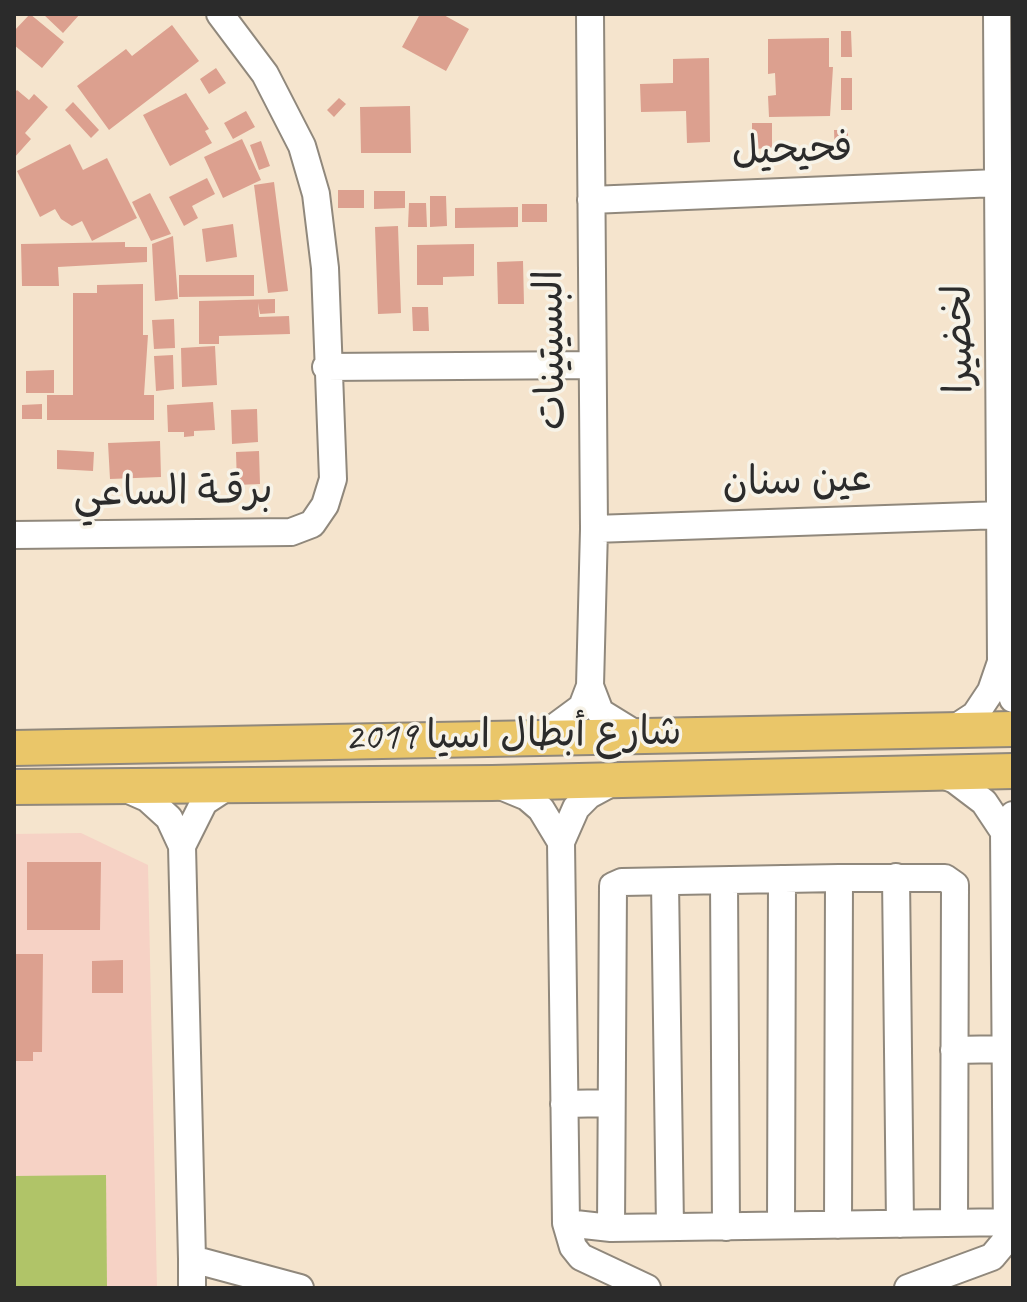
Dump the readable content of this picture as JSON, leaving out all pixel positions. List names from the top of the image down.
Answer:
{
  "streets": {
    "main road": ["شارع أبطال اسيا 2019"],
    "street": [
      "فحيحيل",
      "لخضيرا",
      "البسيتينات",
      "عين سنان",
      "برقـة الساعي"
    ]
  },
  "crossings": [
    ["فحيحيل", "لخضيرا"],
    ["فحيحيل", "البسيتينات"],
    ["لخضيرا", "عين سنان"],
    ["لخضيرا", "شارع أبطال اسيا 2019"],
    ["البسيتينات", "عين سنان"]
  ]
}
